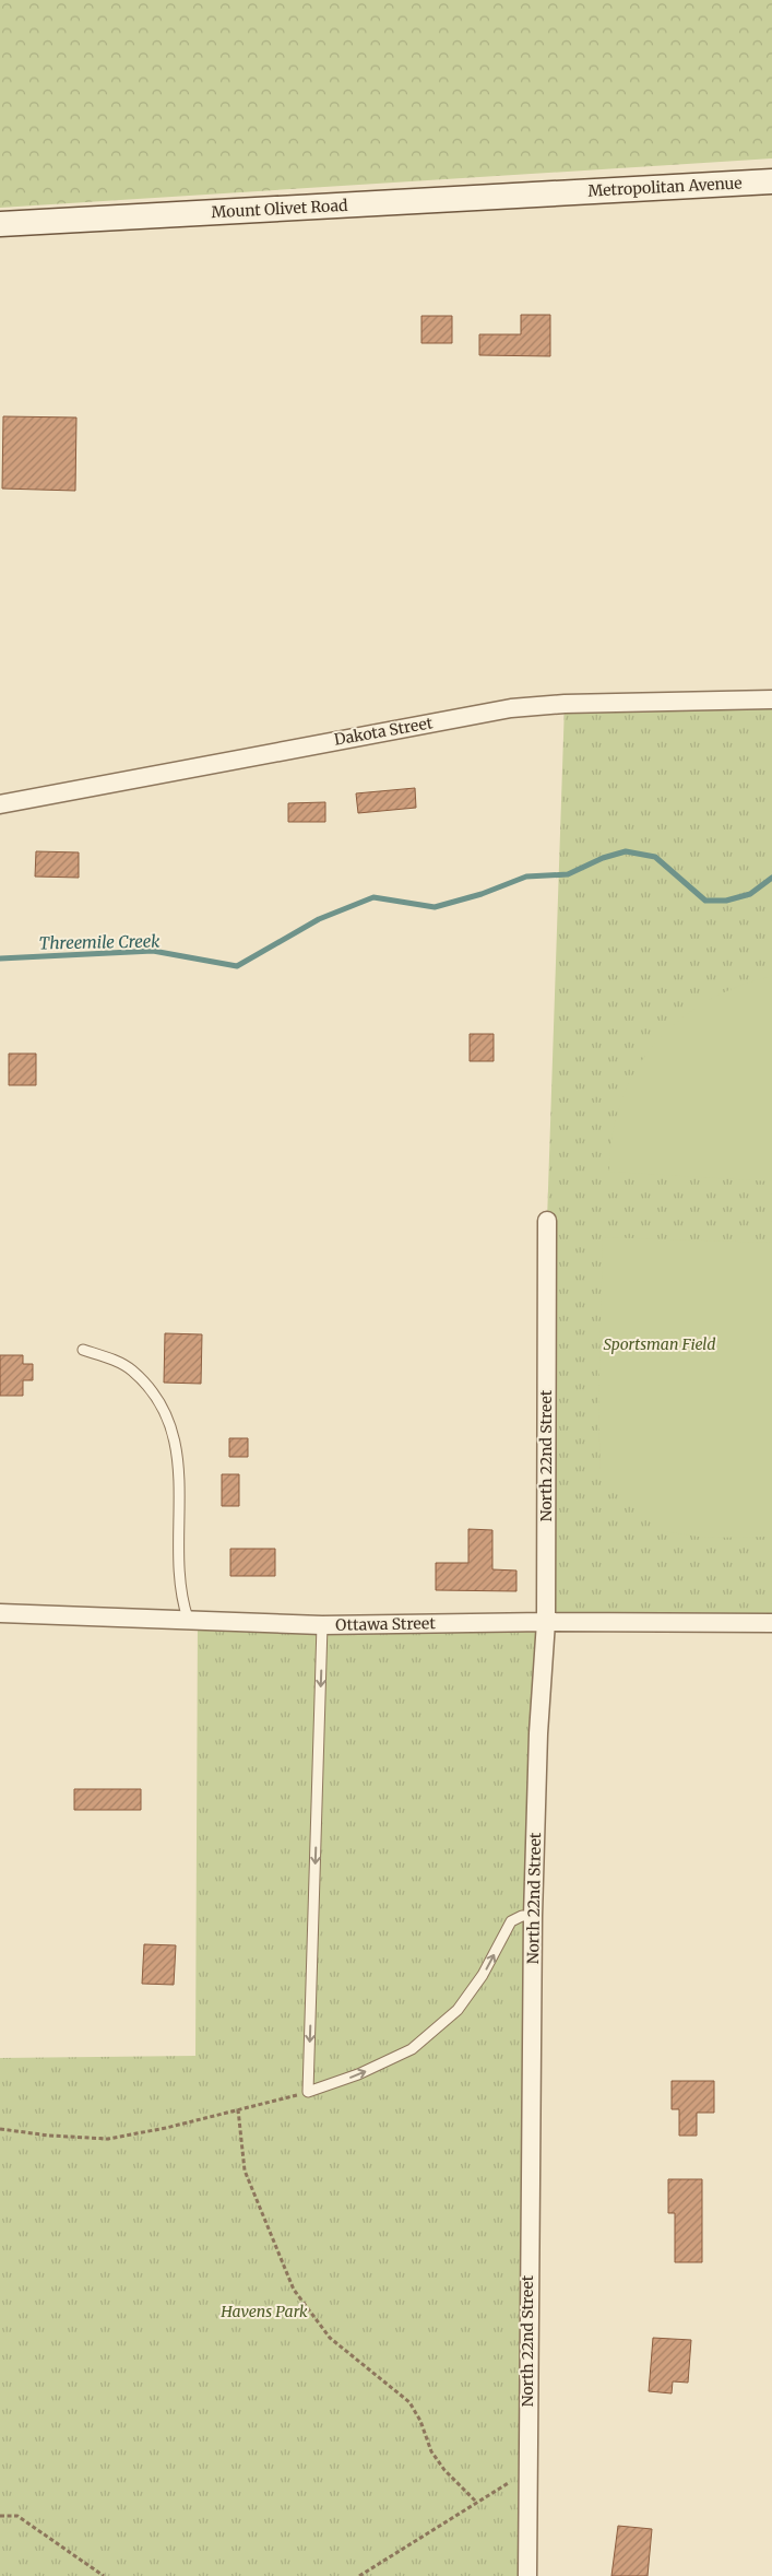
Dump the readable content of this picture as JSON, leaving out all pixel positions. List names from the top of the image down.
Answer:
{
  "streets": {
    "street": [
      "Metropolitan Avenue",
      "Mount Olivet Road",
      "Dakota Street",
      "North 22nd Street",
      "Ottawa Street"
    ]
  },
  "crossings": [
    ["Metropolitan Avenue", "Mount Olivet Road"],
    ["North 22nd Street", "Ottawa Street"]
  ],
  "water": ["Threemile Creek"],
  "parks": ["Sportsman Field", "Havens Park"]
}
